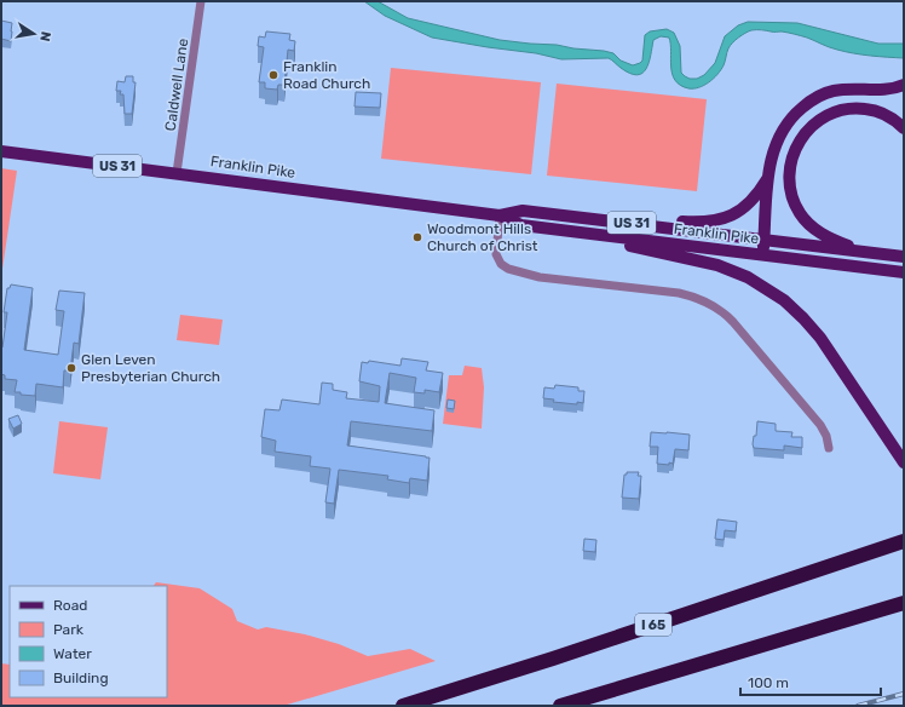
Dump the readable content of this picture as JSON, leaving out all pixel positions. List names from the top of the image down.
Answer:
{
  "streets": {
    "highway": ["I 65"],
    "main road": ["US 31", "Franklin Pike"],
    "street": ["Caldwell Lane"]
  },
  "crossings": [
    ["Caldwell Lane", "Franklin Pike"],
    ["US 31", "Franklin Pike"]
  ],
  "places": ["Franklin Road Church", "Woodmont Hills Church of Christ", "Glen Leven Presbyterian Church"],
  "legend": [
    "Road",
    "Park",
    "Water",
    "Building"
  ],
  "scale_bar": "100 m",
  "north": "right"
}
